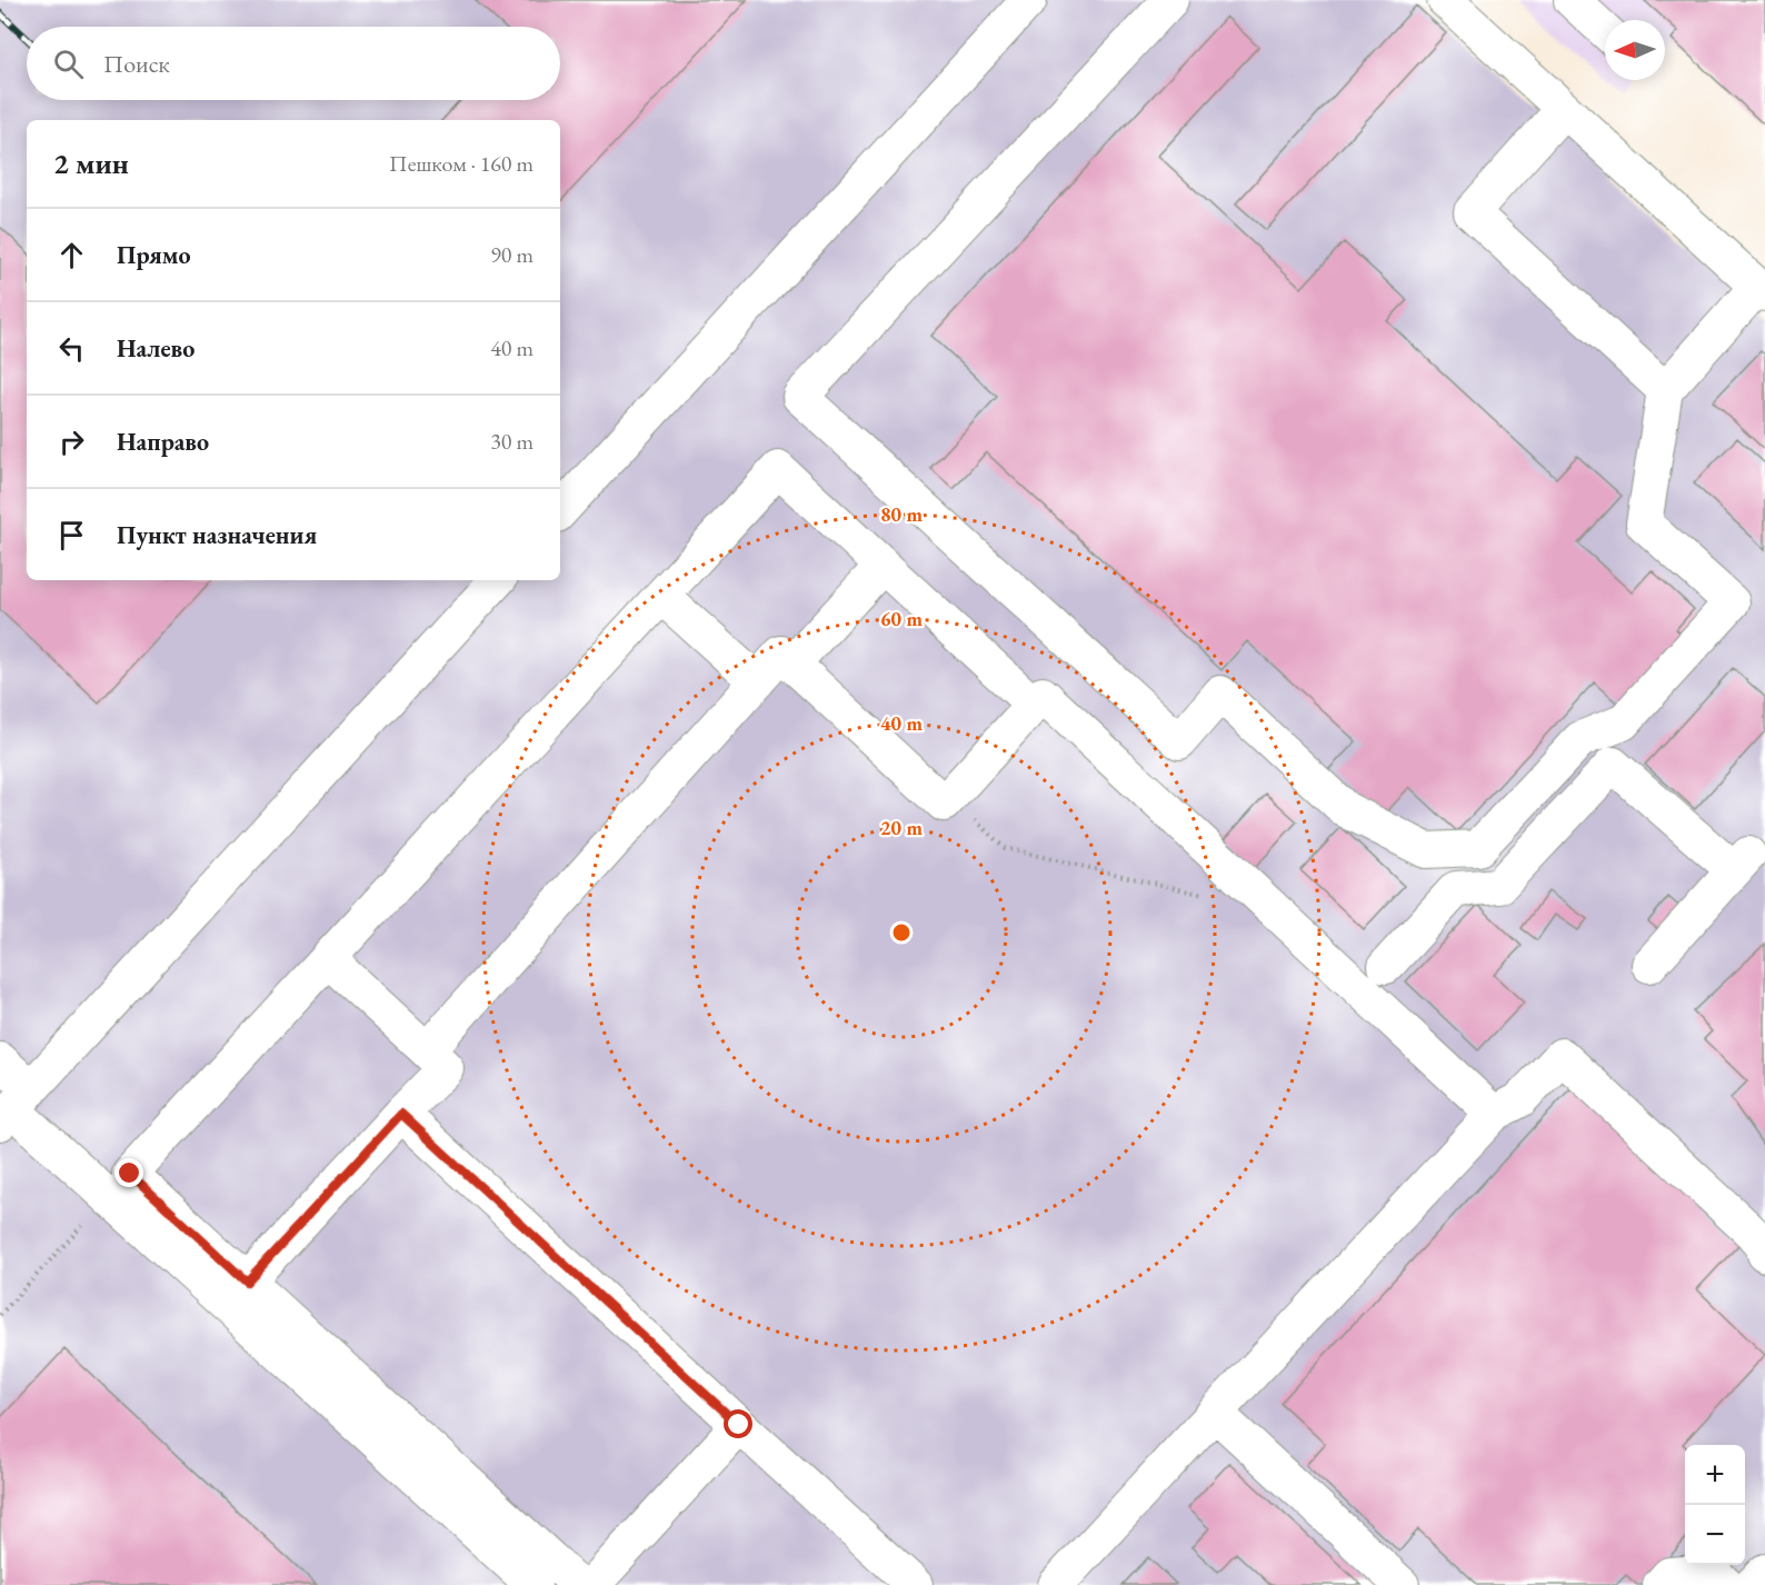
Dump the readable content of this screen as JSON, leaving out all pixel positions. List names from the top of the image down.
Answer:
{
  "north": "left",
  "page": {
    "search": "Поиск",
    "heading": ["2 мин", "Пешком · 160 m"],
    "list": [
      ["Прямо", "90 m"],
      ["Налево", "40 m"],
      ["Направо", "30 m"],
      "Пункт назначения"
    ],
    "map_buttons": ["+", "−"]
  },
  "rings": [
    "80 m",
    "60 m",
    "40 m",
    "20 m"
  ]
}
